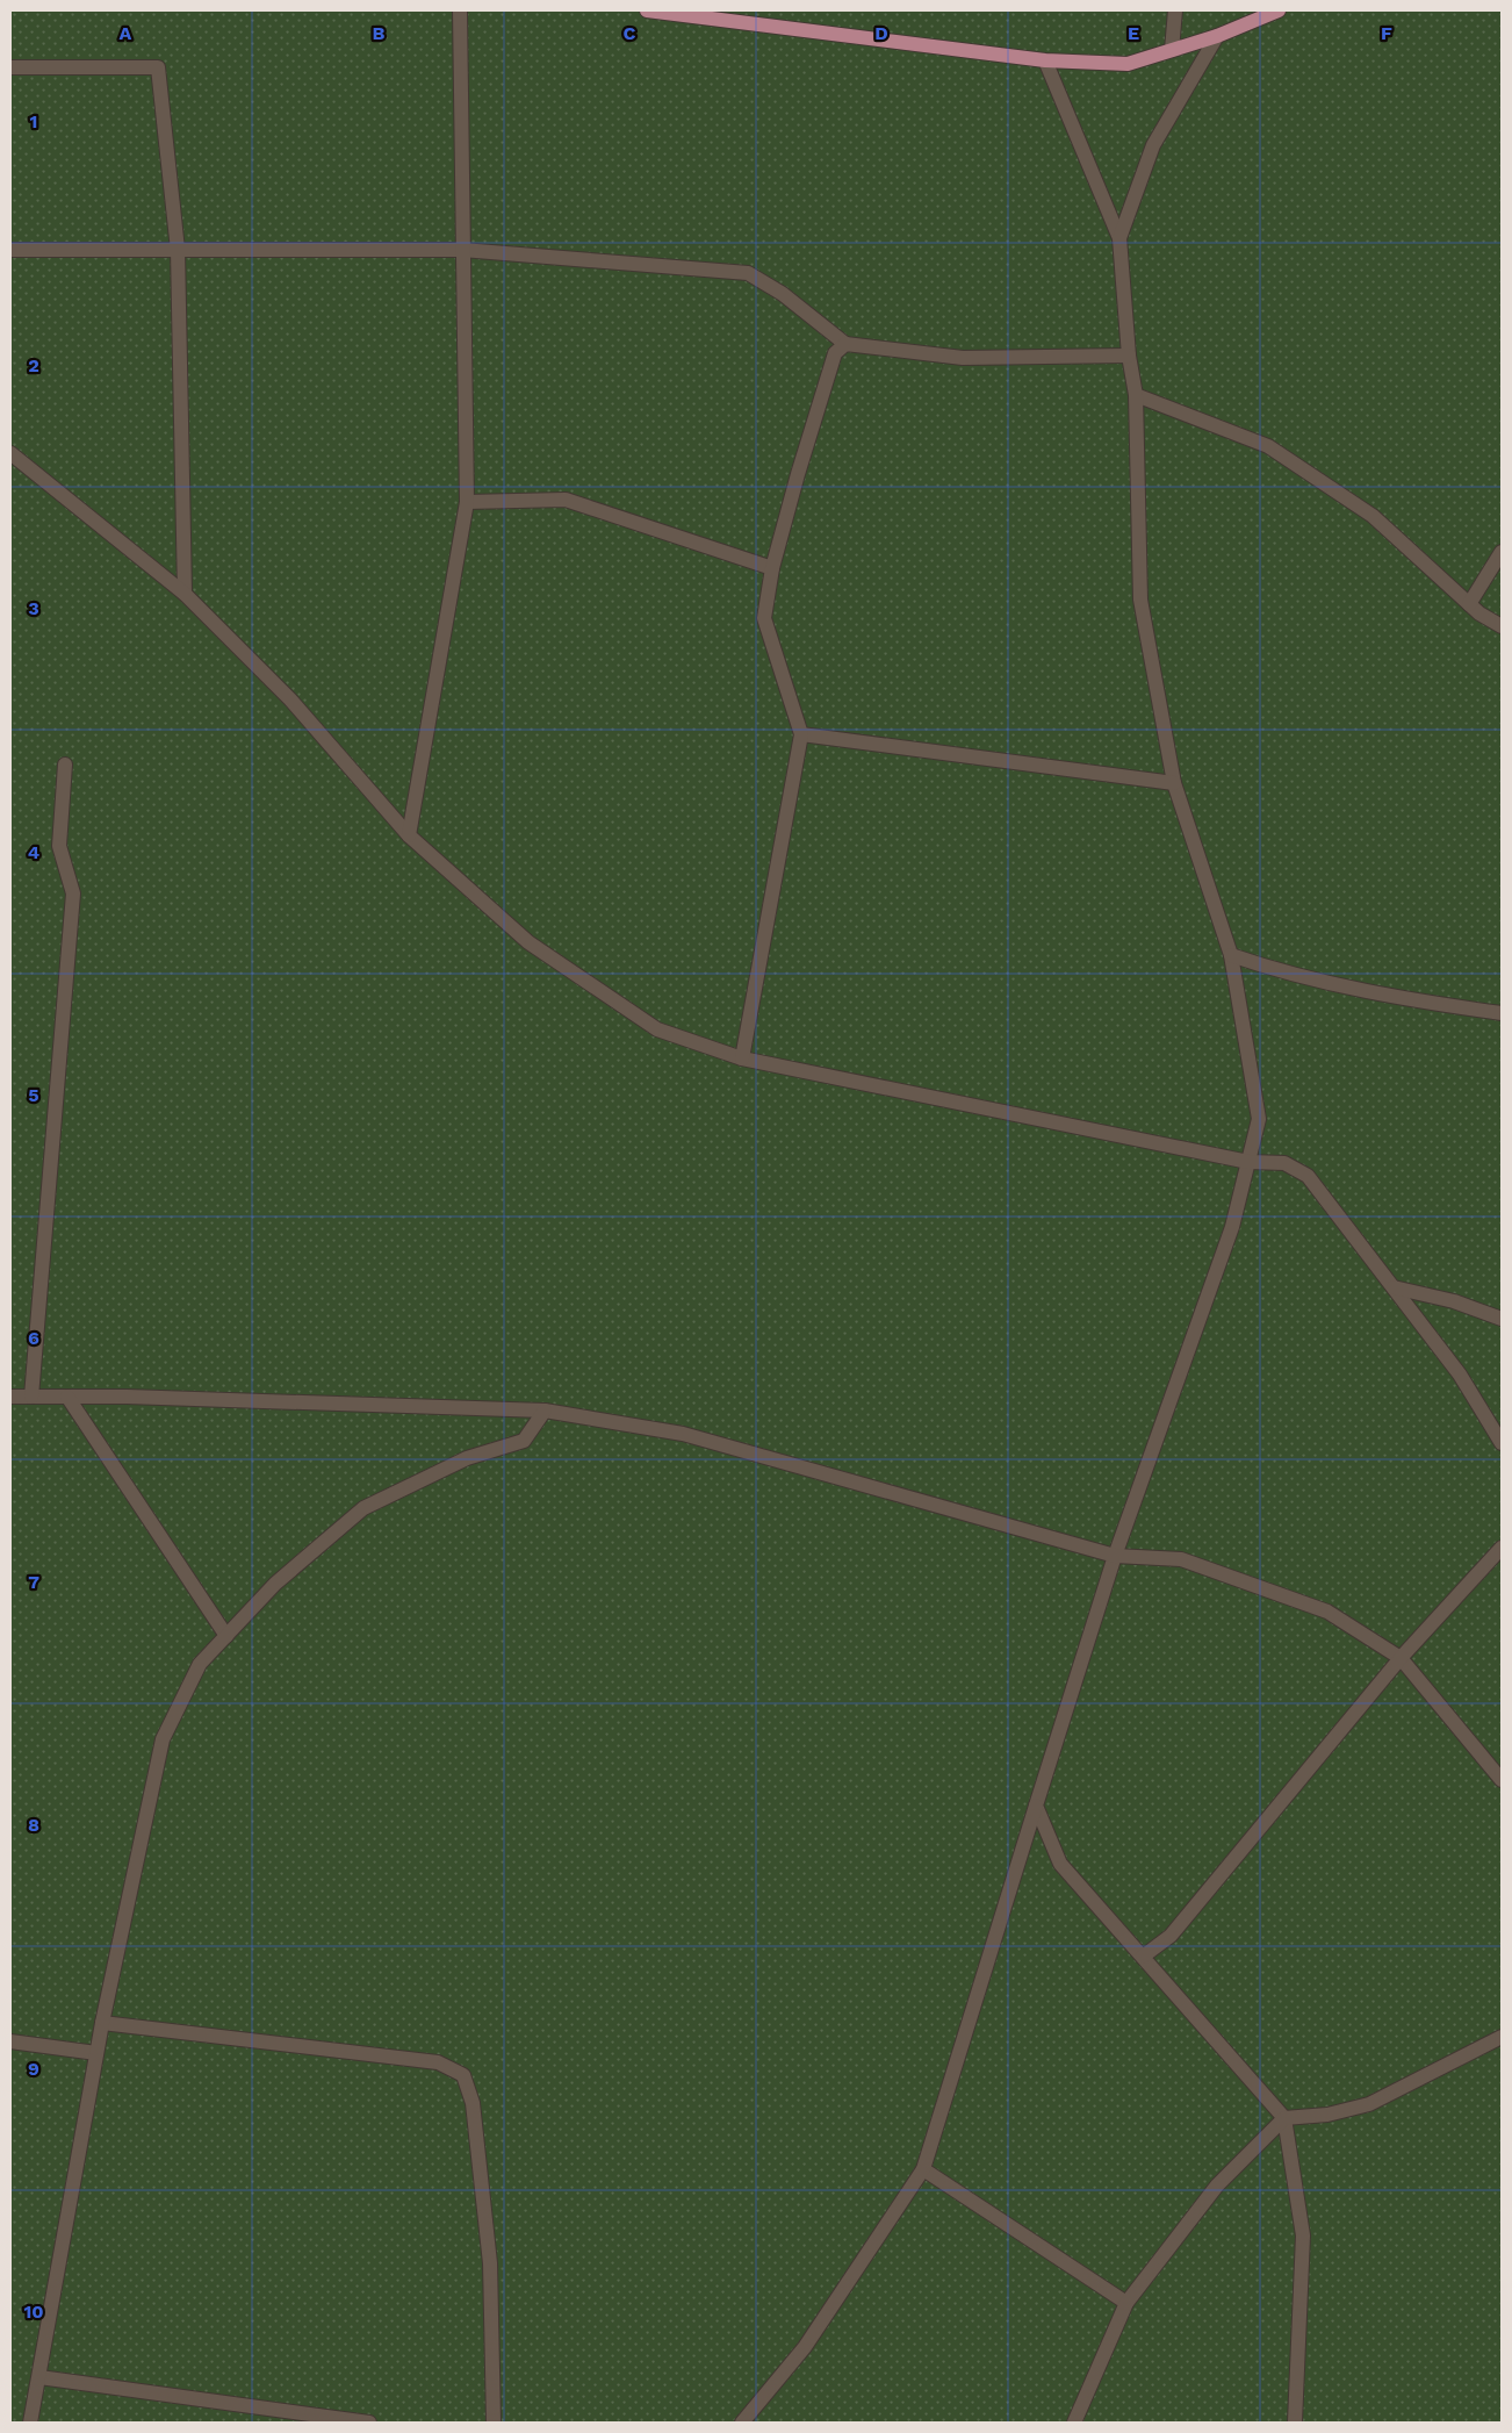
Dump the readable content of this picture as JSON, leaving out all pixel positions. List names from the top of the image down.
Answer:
{
  "grid": {
    "columns": [
      "A",
      "B",
      "C",
      "D",
      "E",
      "F"
    ],
    "rows": [
      "1",
      "2",
      "3",
      "4",
      "5",
      "6",
      "7",
      "8",
      "9",
      "10"
    ]
  }
}
